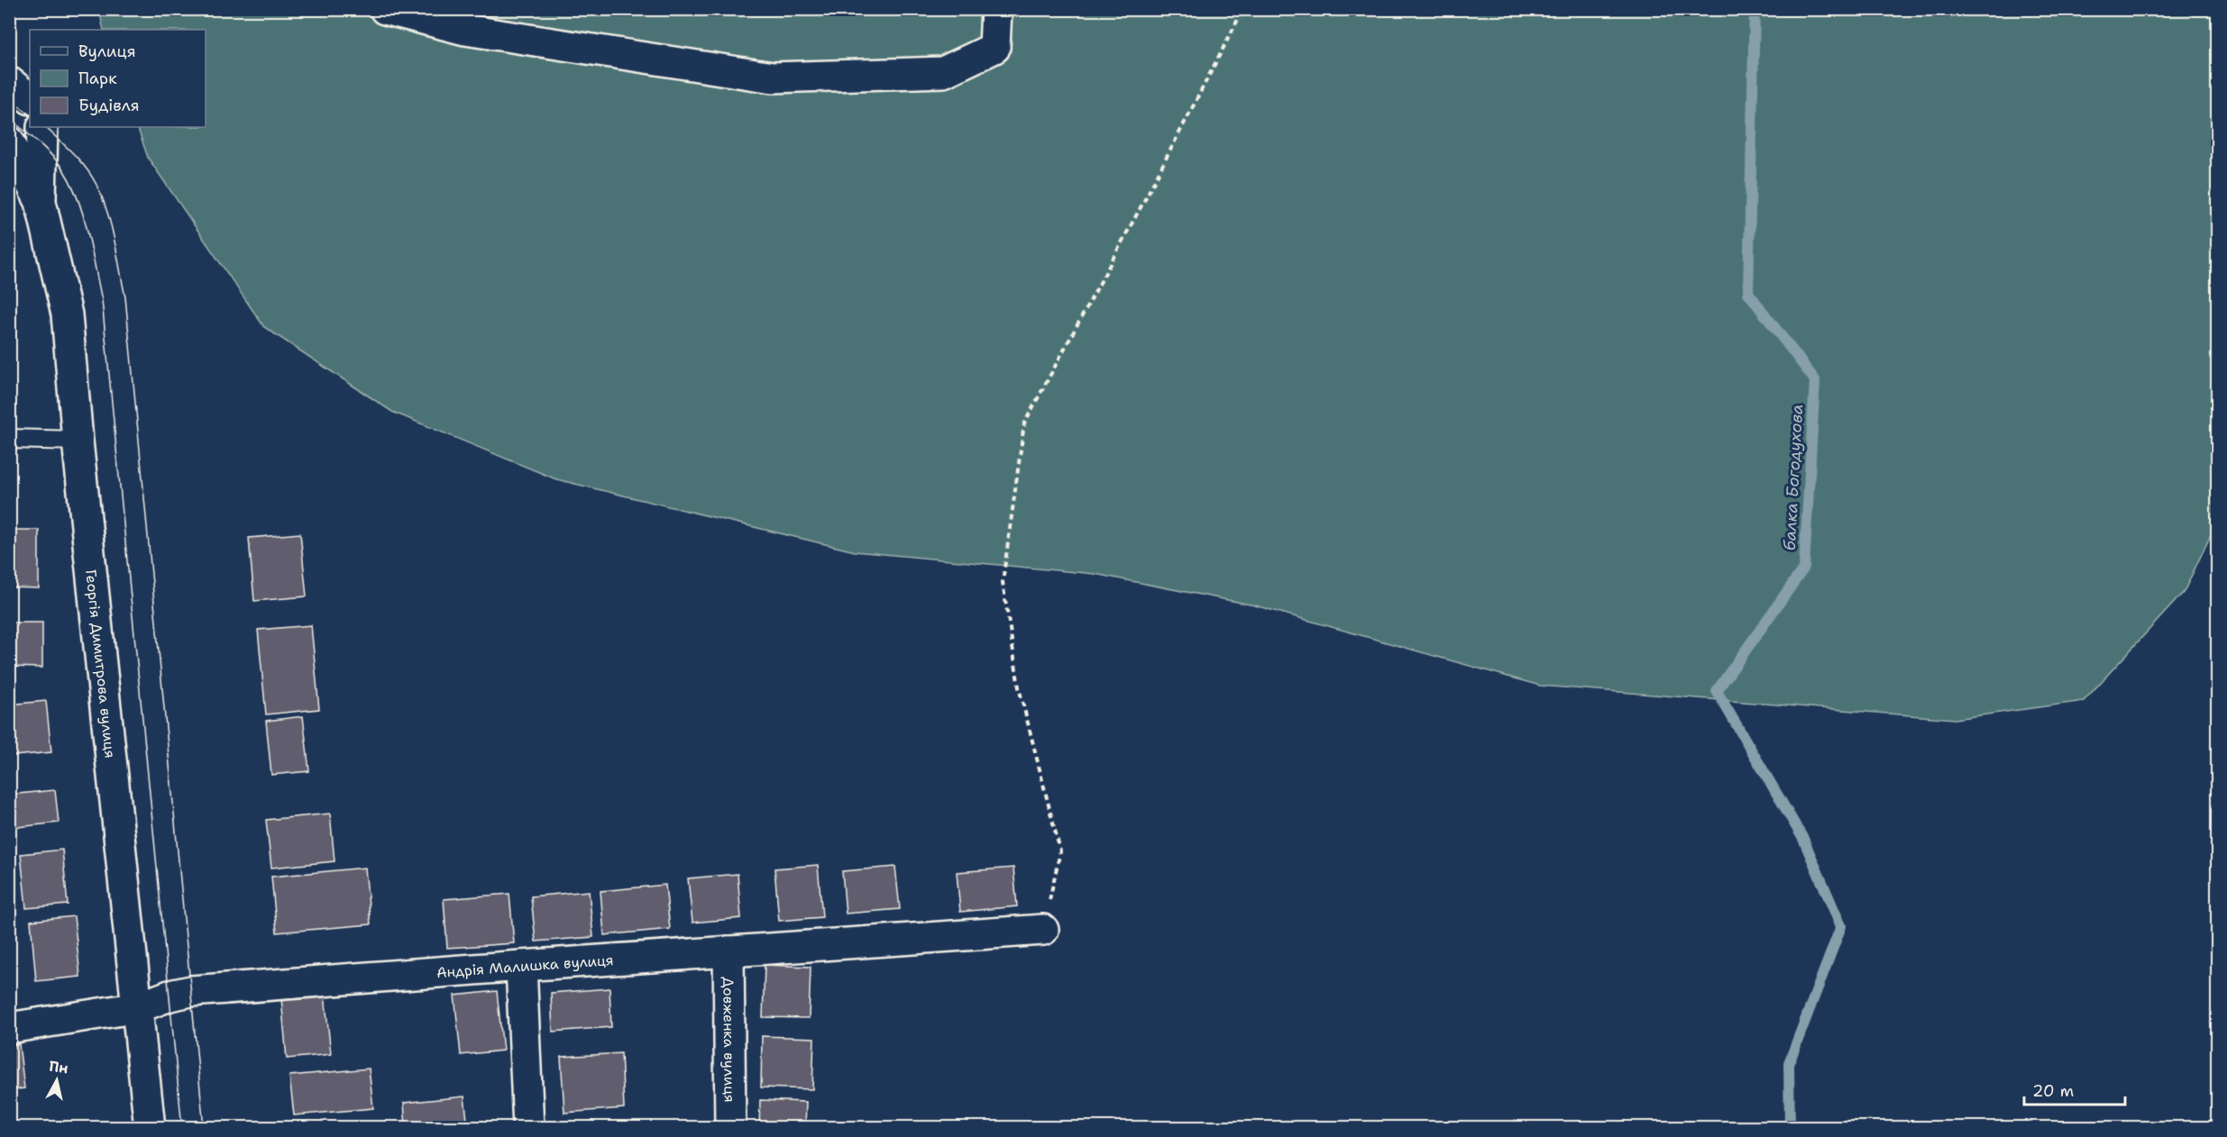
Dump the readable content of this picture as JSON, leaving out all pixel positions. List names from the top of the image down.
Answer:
{
  "streets": {
    "street": ["Георгія Димитрова вулиця", "Андрія Малишка вулиця", "Довженка вулиця"]
  },
  "crossings": [
    ["Георгія Димитрова вулиця", "Андрія Малишка вулиця"],
    ["Андрія Малишка вулиця", "Довженка вулиця"]
  ],
  "water": ["балка Богодухова"],
  "legend": ["Вулиця", "Парк", "Будівля"],
  "scale_bar": "20 m",
  "north": "top"
}
